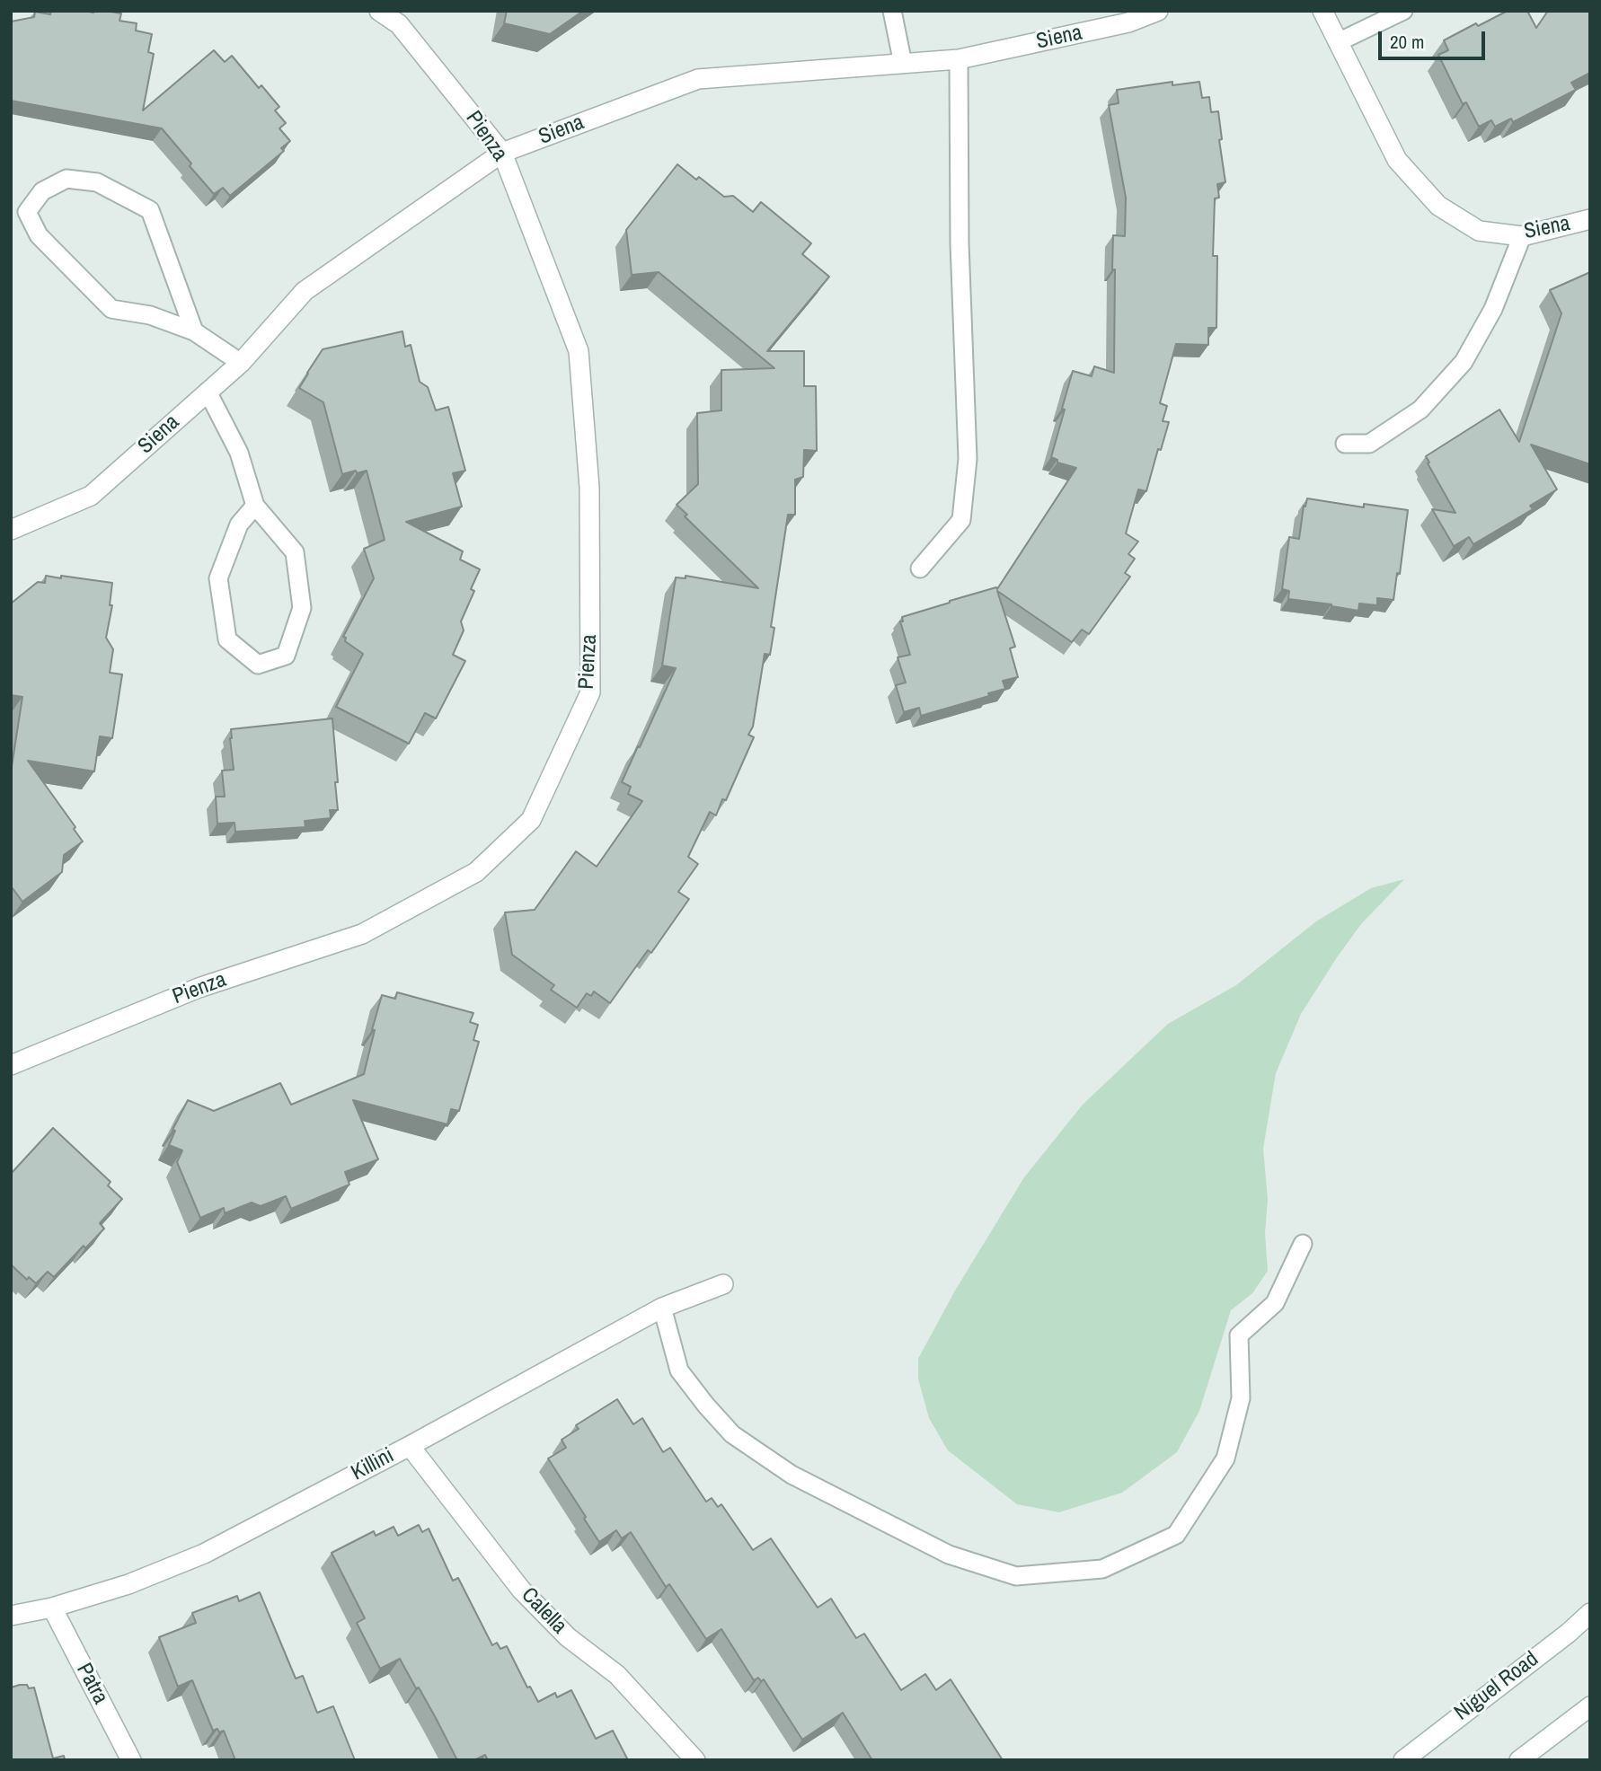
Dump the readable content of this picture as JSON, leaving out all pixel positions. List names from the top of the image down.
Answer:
{
  "streets": {
    "street": [
      "Siena",
      "Pienza",
      "Killini",
      "Calella",
      "Patra",
      "Niguel Road"
    ]
  },
  "crossings": [
    ["Siena", "Pienza"],
    ["Killini", "Calella"],
    ["Killini", "Patra"]
  ],
  "scale_bar": "20 m"
}
